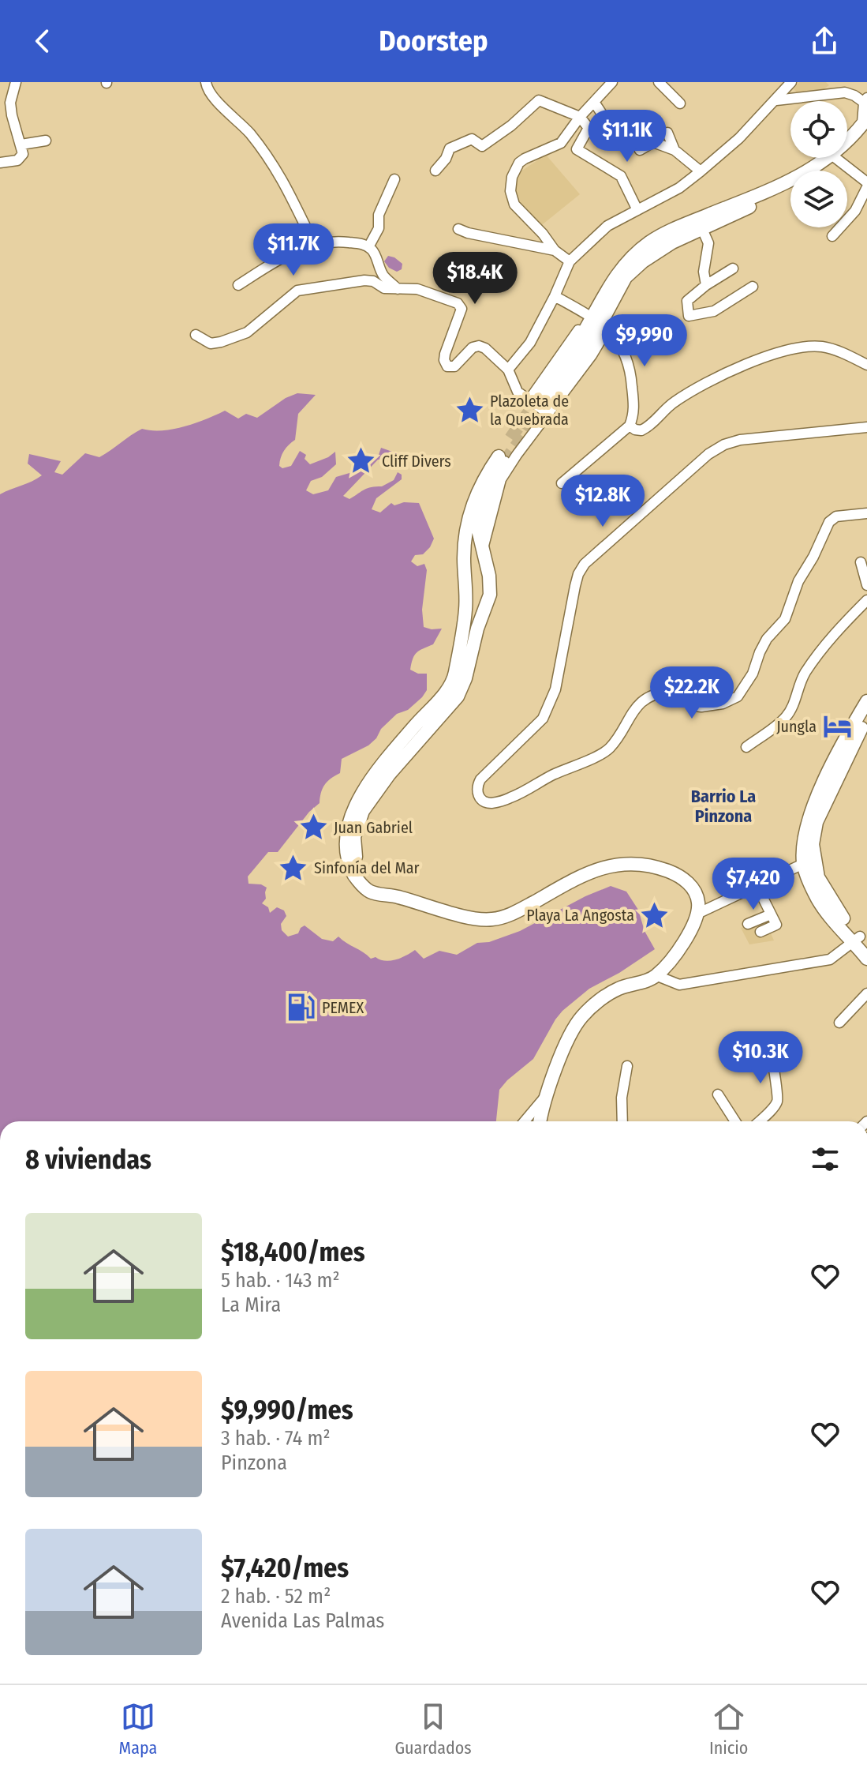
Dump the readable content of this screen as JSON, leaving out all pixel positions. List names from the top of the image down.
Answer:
{
  "districts": ["Barrio La Pinzona"],
  "places": {
    "place": [
      "Plazoleta de la Quebrada",
      "Cliff Divers",
      "Juan Gabriel",
      "Sinfonía del Mar",
      "Playa La Angosta"
    ],
    "hotel": ["Jungla"],
    "fuel station": ["PEMEX"]
  },
  "page": {
    "header": "Doorstep",
    "price": [
      "$11.1K",
      "$11.7K",
      "$18.4K",
      "$9,990",
      "$12.8K",
      "$22.2K",
      "$7,420",
      "$10.3K"
    ],
    "heading": "8 viviendas",
    "list": [
      {
        "name": "$18,400/mes",
        "note": "5 hab. · 143 m² · La Mira"
      },
      {
        "name": "$9,990/mes",
        "note": "3 hab. · 74 m² · Pinzona"
      },
      {
        "name": "$7,420/mes",
        "note": "2 hab. · 52 m² · Avenida Las Palmas"
      }
    ],
    "tabs": ["Mapa", "Guardados", "Inicio"]
  }
}
